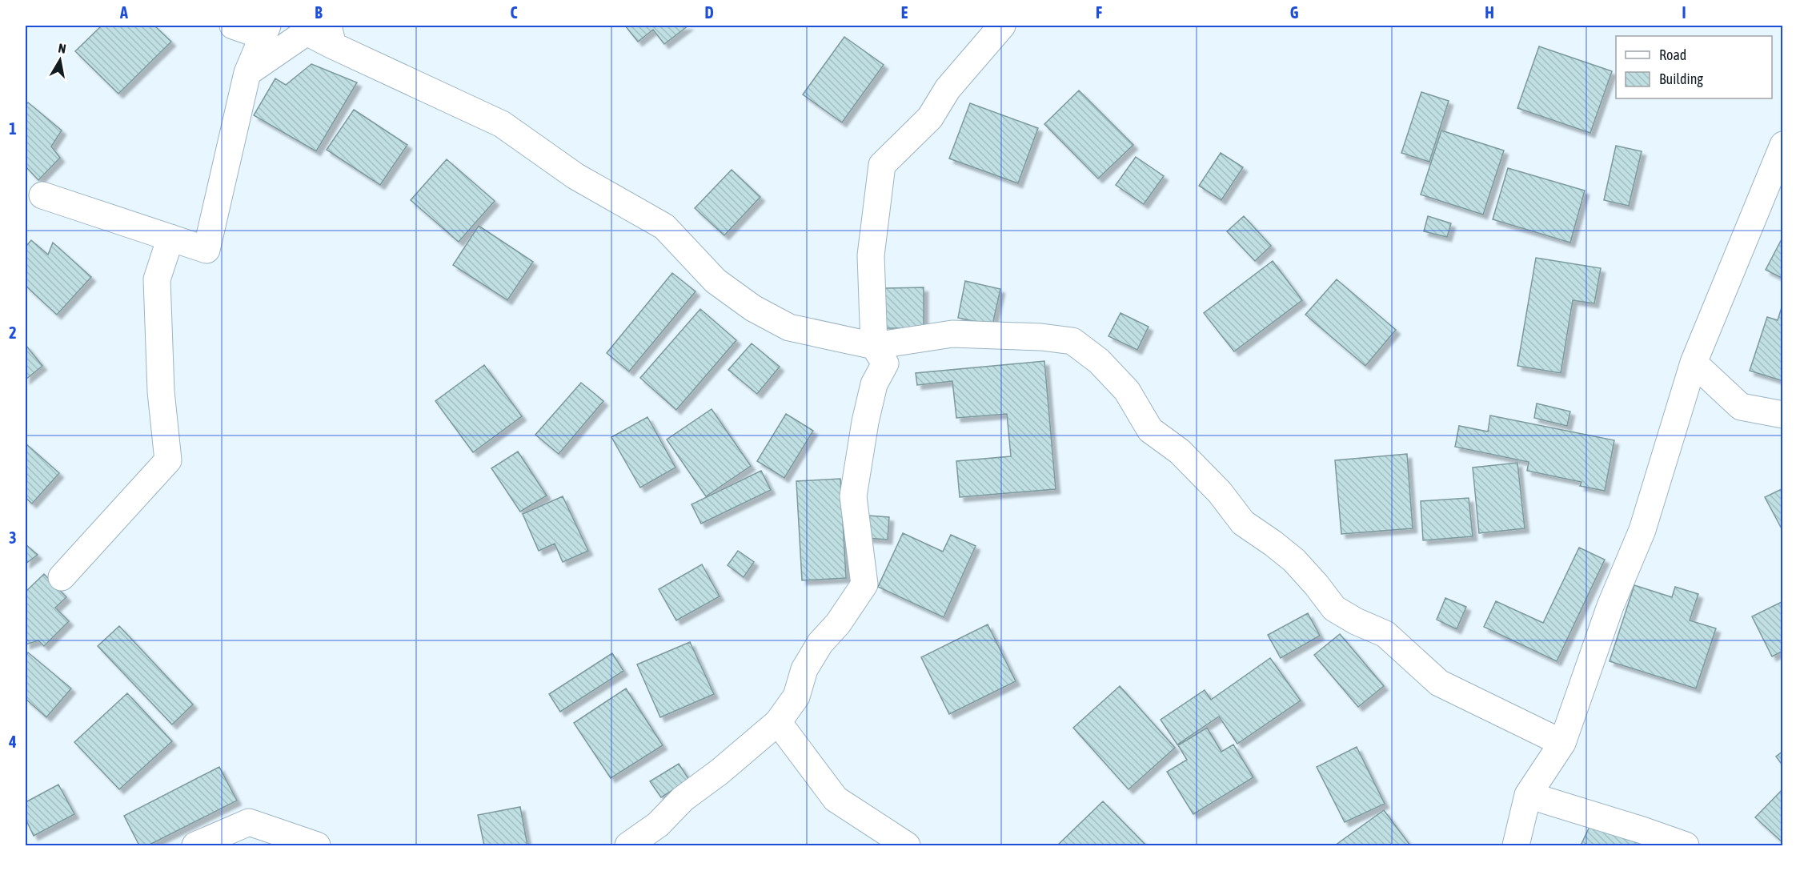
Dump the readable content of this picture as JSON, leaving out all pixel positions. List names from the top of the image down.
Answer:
{
  "legend": ["Road", "Building"],
  "north": "top",
  "grid": {
    "columns": [
      "A",
      "B",
      "C",
      "D",
      "E",
      "F",
      "G",
      "H",
      "I"
    ],
    "rows": [
      "1",
      "2",
      "3",
      "4"
    ]
  }
}
